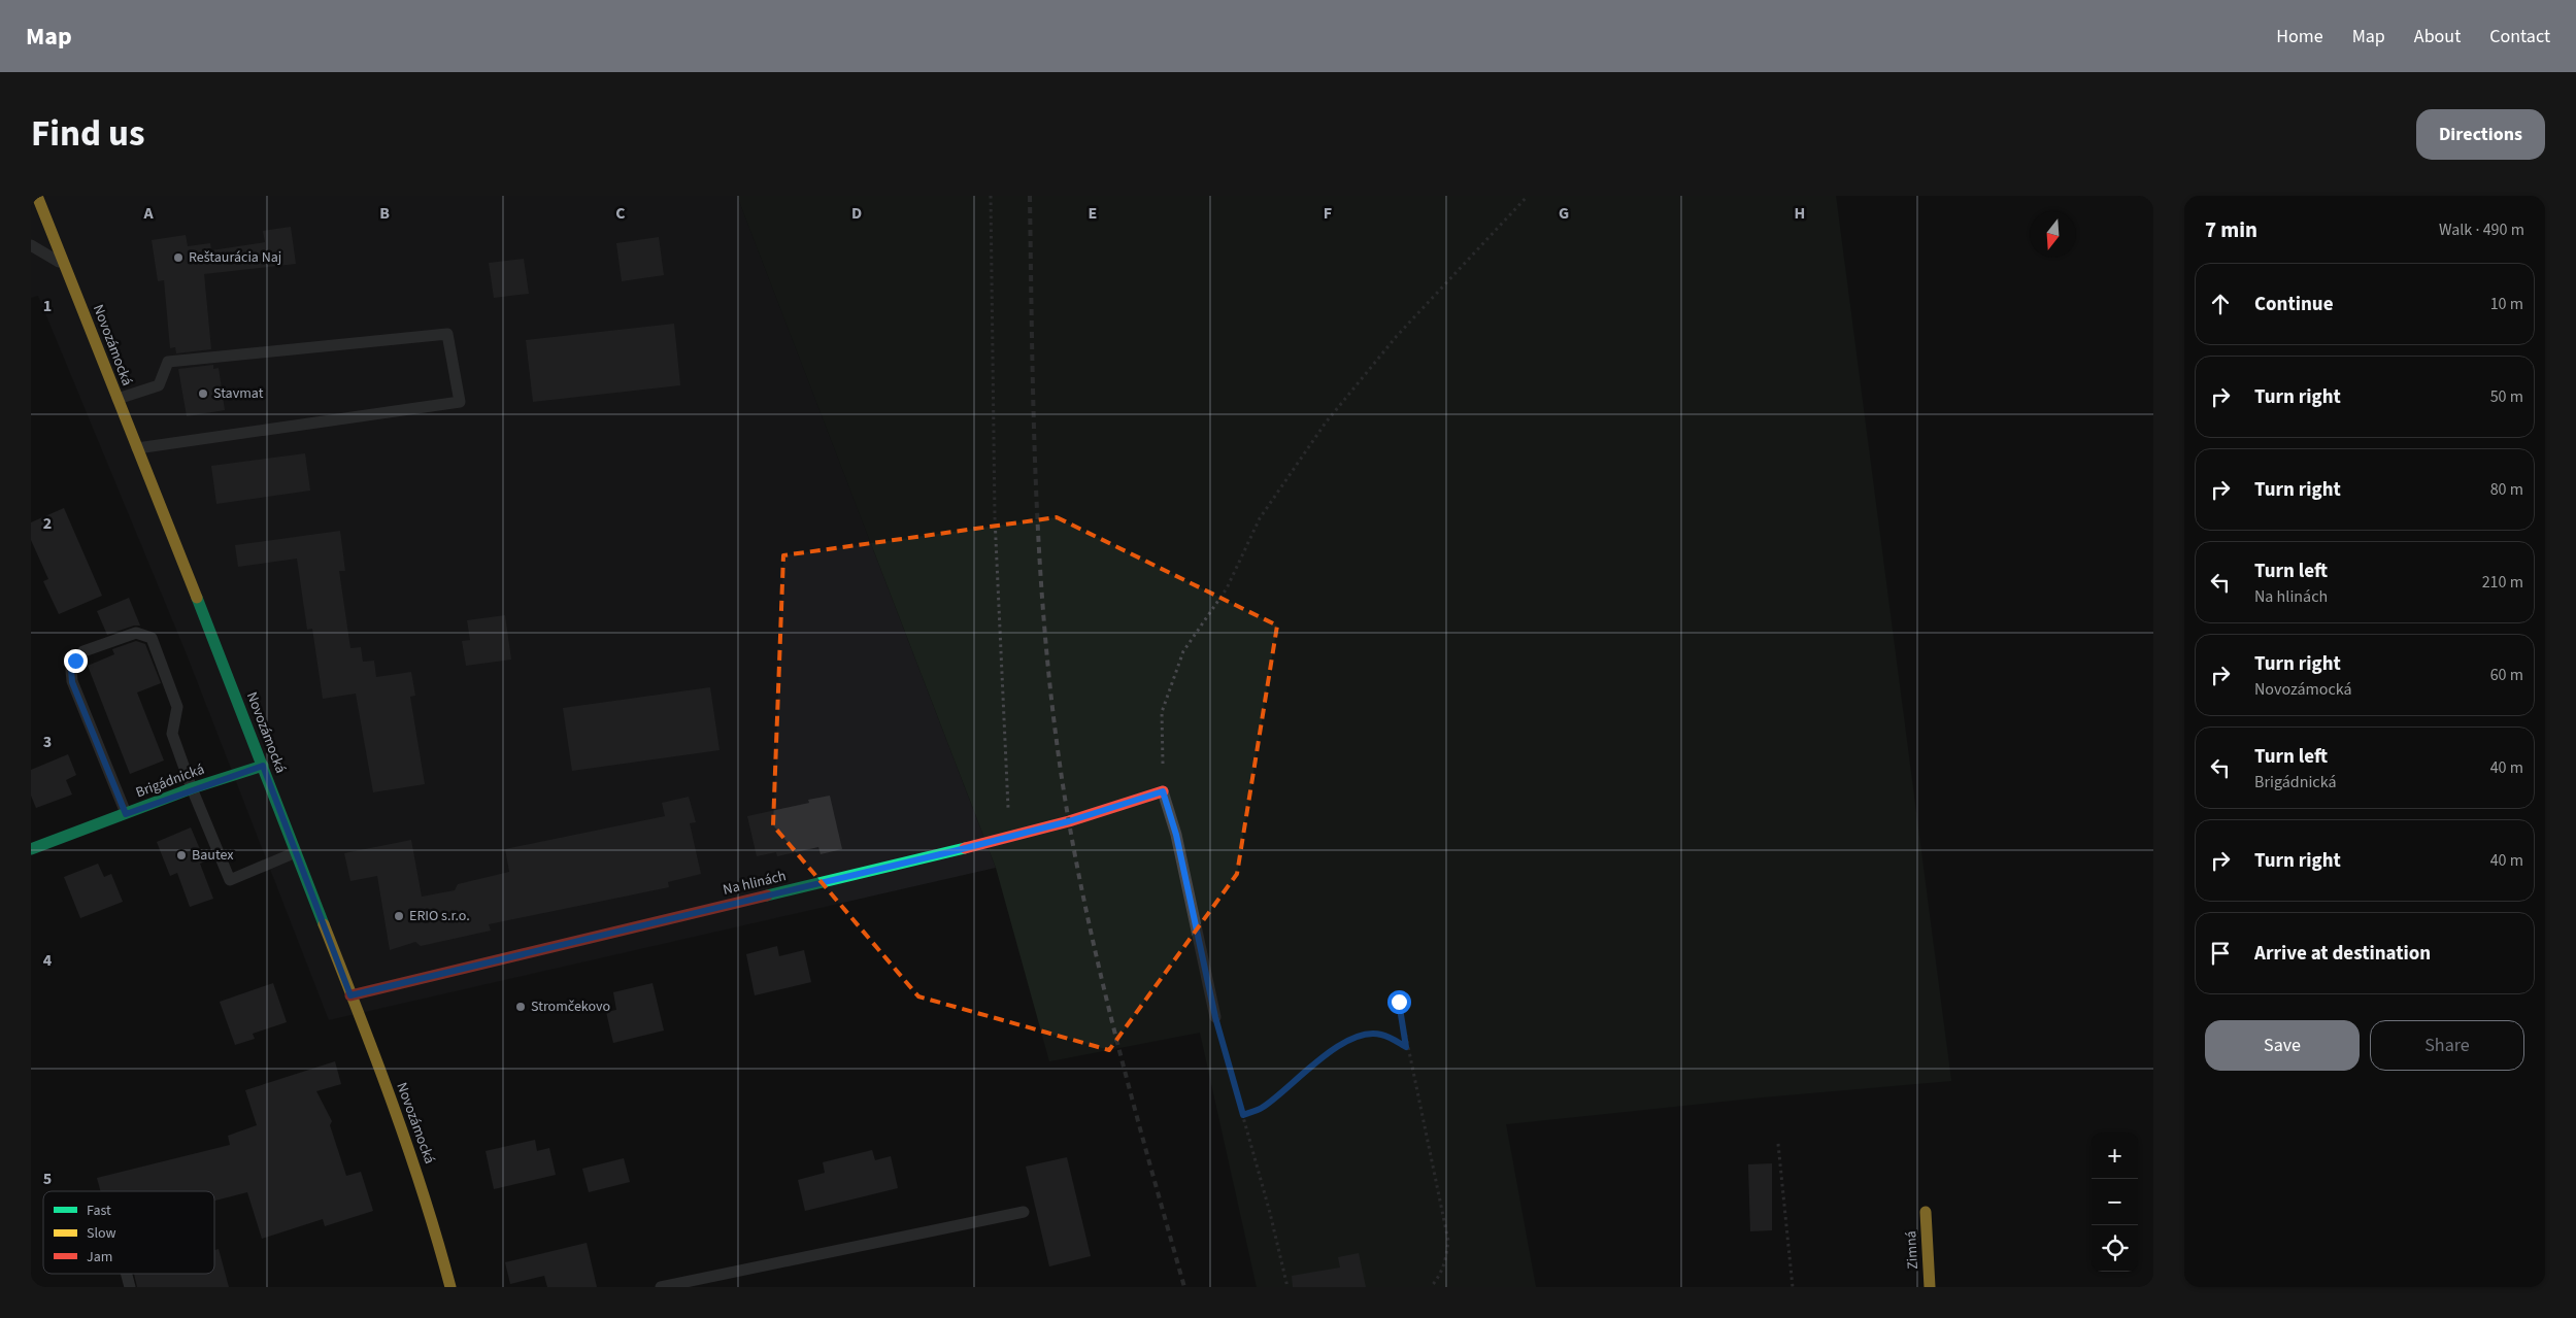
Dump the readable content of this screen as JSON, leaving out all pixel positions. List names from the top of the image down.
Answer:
{
  "streets": {
    "main road": [
      "Novozámocká",
      "Brigádnická",
      "Na hlinách",
      "Zimná"
    ]
  },
  "crossings": [
    ["Novozámocká", "Brigádnická"],
    ["Novozámocká", "Na hlinách"]
  ],
  "places": [
    "Reštaurácia Naj",
    "Stavmat",
    "Bautex",
    "ERIO s.r.o.",
    "Stromčekovo"
  ],
  "legend": ["Fast", "Slow", "Jam"],
  "north": "bottom",
  "page": {
    "header": "Map",
    "nav": [
      "Home",
      "Map",
      "About",
      "Contact"
    ],
    "title": "Find us",
    "buttons": [
      "Directions",
      ["Save", "Share"]
    ],
    "heading": ["7 min", "Walk · 490 m"],
    "list": [
      ["Continue", "10 m"],
      ["Turn right", "50 m"],
      ["Turn right", "80 m"],
      ["Turn left", "Na hlinách", "210 m"],
      ["Turn right", "Novozámocká", "60 m"],
      ["Turn left", "Brigádnická", "40 m"],
      ["Turn right", "40 m"],
      "Arrive at destination"
    ],
    "map_buttons": ["+", "−"]
  },
  "grid": {
    "columns": [
      "A",
      "B",
      "C",
      "D",
      "E",
      "F",
      "G",
      "H"
    ],
    "rows": [
      "1",
      "2",
      "3",
      "4",
      "5"
    ]
  }
}
